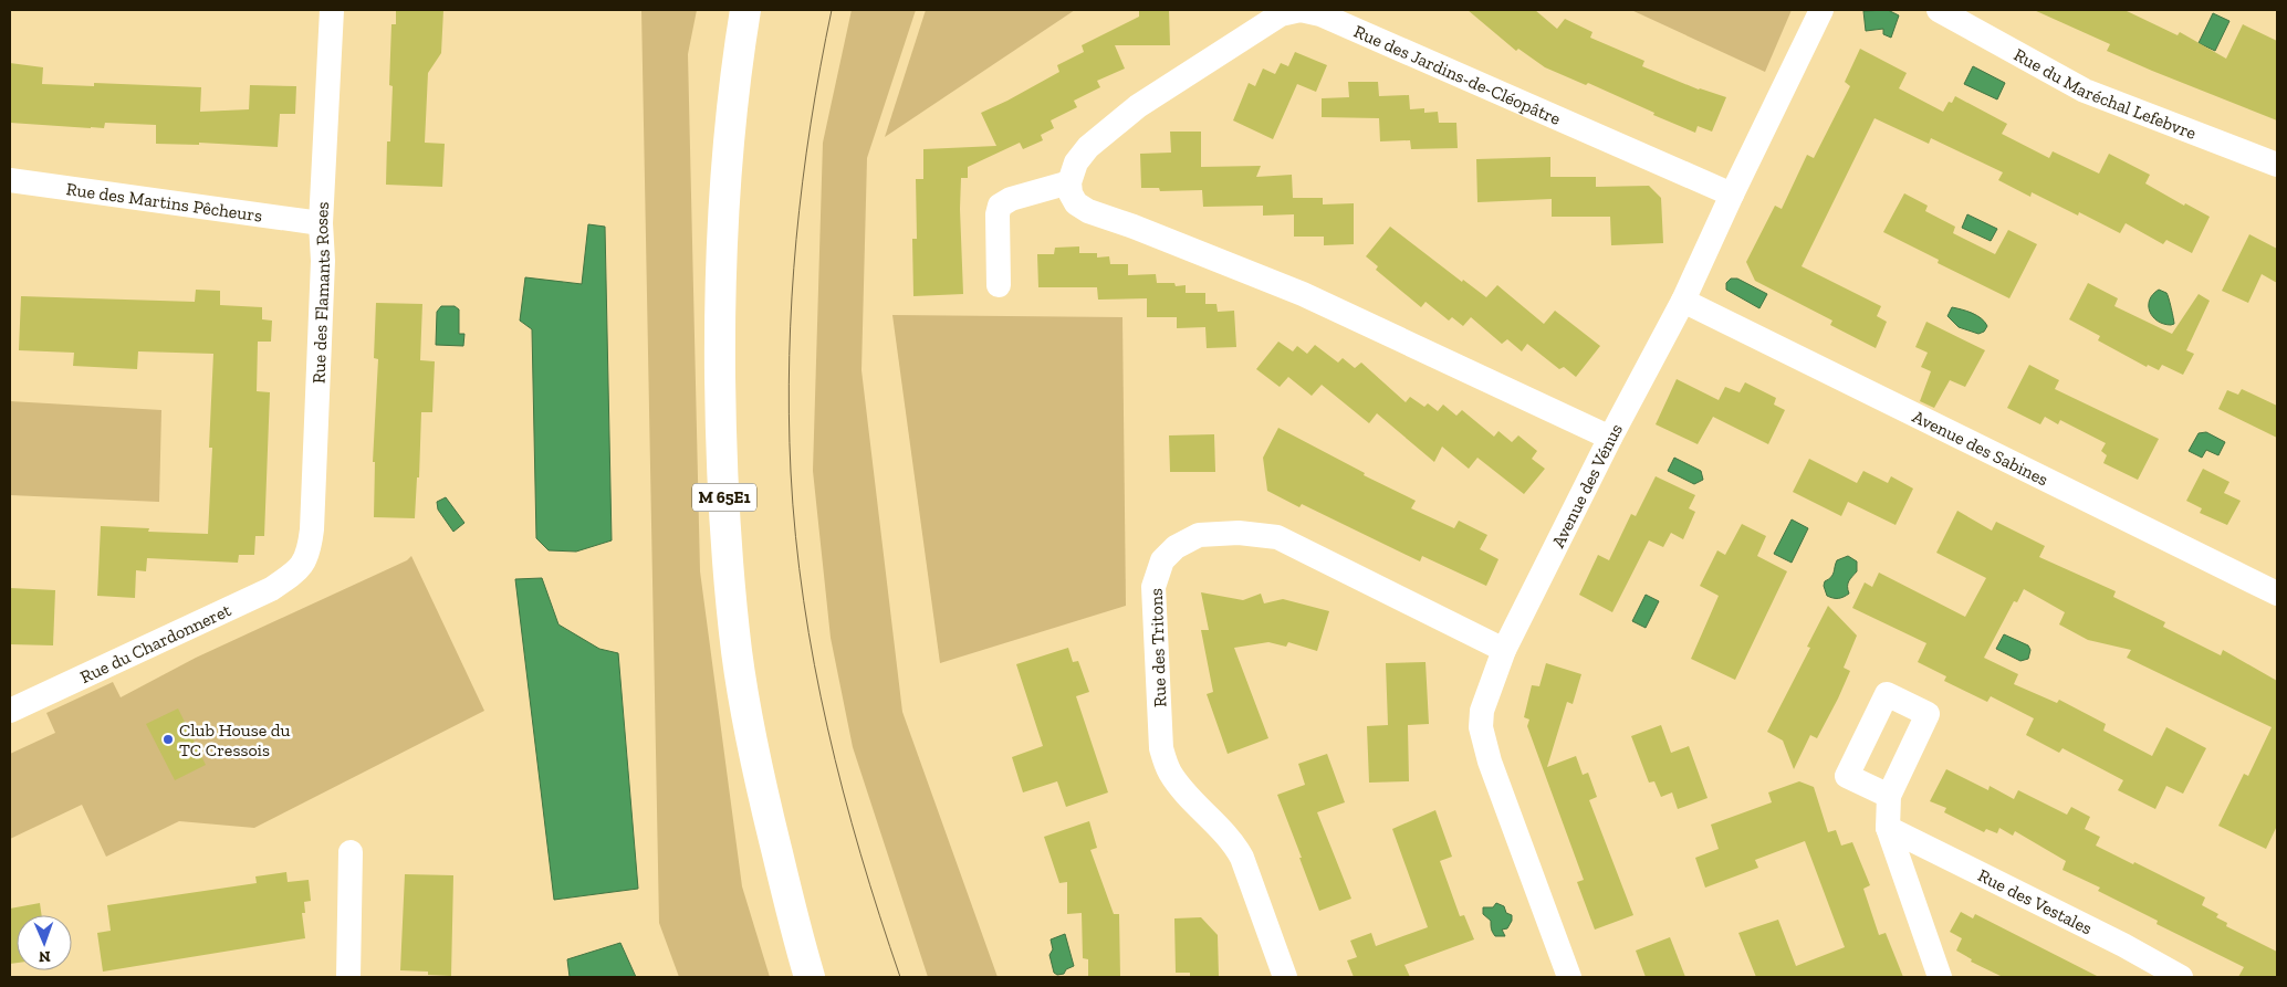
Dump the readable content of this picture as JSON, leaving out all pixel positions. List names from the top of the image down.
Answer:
{
  "streets": {
    "main road": ["M 65E1"],
    "street": [
      "Rue des Jardins-de-Cléopâtre",
      "Rue du Maréchal Lefebvre",
      "Rue des Martins Pêcheurs",
      "Rue des Flamants Roses",
      "Avenue des Sabines",
      "Avenue des Vénus",
      "Rue du Chardonneret",
      "Rue des Tritons",
      "Rue des Vestales"
    ]
  },
  "crossings": [
    ["Rue des Jardins-de-Cléopâtre", "Avenue des Vénus"],
    ["Rue des Martins Pêcheurs", "Rue des Flamants Roses"],
    ["Rue des Flamants Roses", "Rue du Chardonneret"],
    ["Avenue des Sabines", "Avenue des Vénus"],
    ["Avenue des Vénus", "Rue des Tritons"]
  ],
  "places": ["Club House du TC Cressois"],
  "north": "bottom"
}
